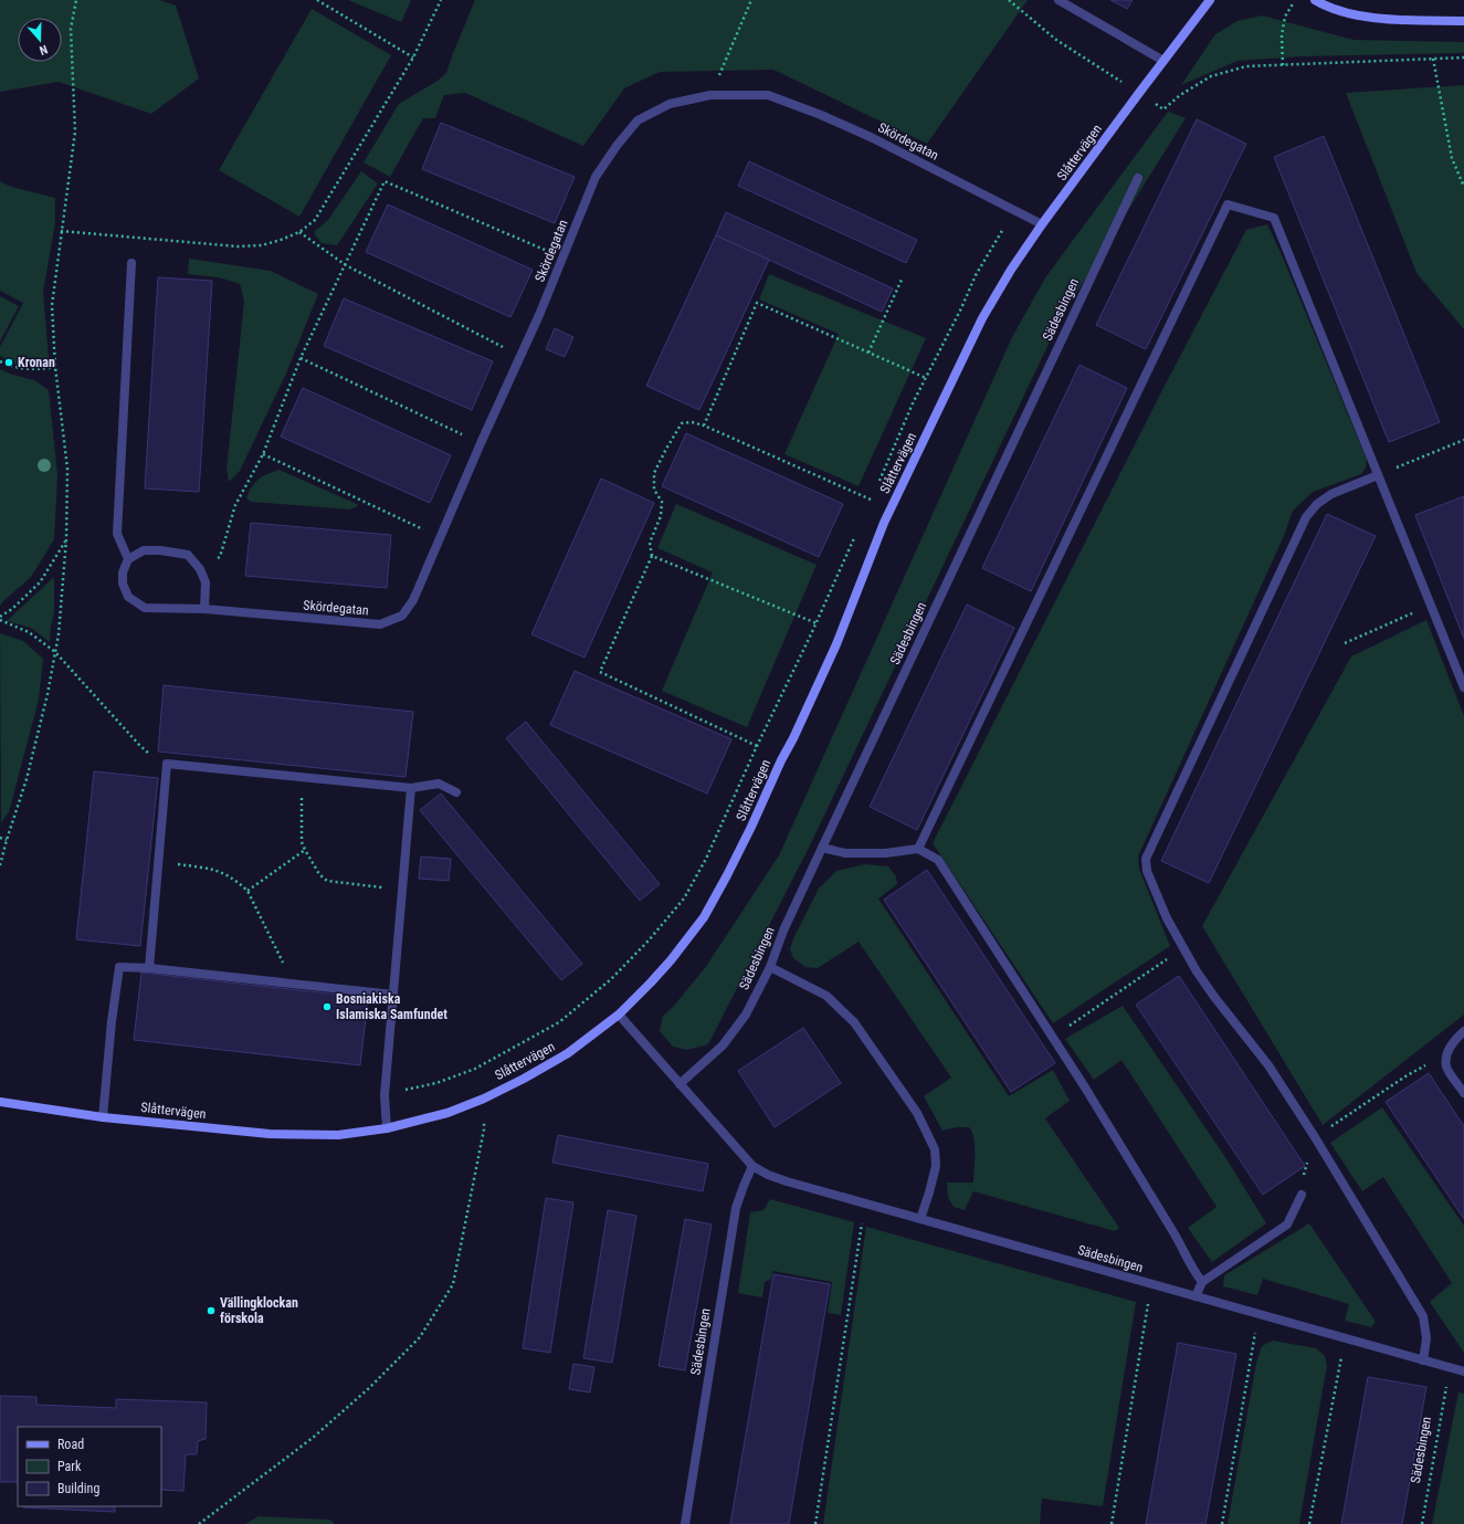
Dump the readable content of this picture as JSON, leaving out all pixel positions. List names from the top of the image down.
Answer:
{
  "streets": {
    "street": ["Skördegatan", "Slåttervägen", "Sädesbingen"]
  },
  "crossings": [
    ["Skördegatan", "Slåttervägen"],
    ["Slåttervägen", "Sädesbingen"]
  ],
  "places": ["Kronan", "Bosniakiska Islamiska Samfundet", "Vällingklockan förskola"],
  "legend": ["Road", "Park", "Building"],
  "north": "bottom"
}
